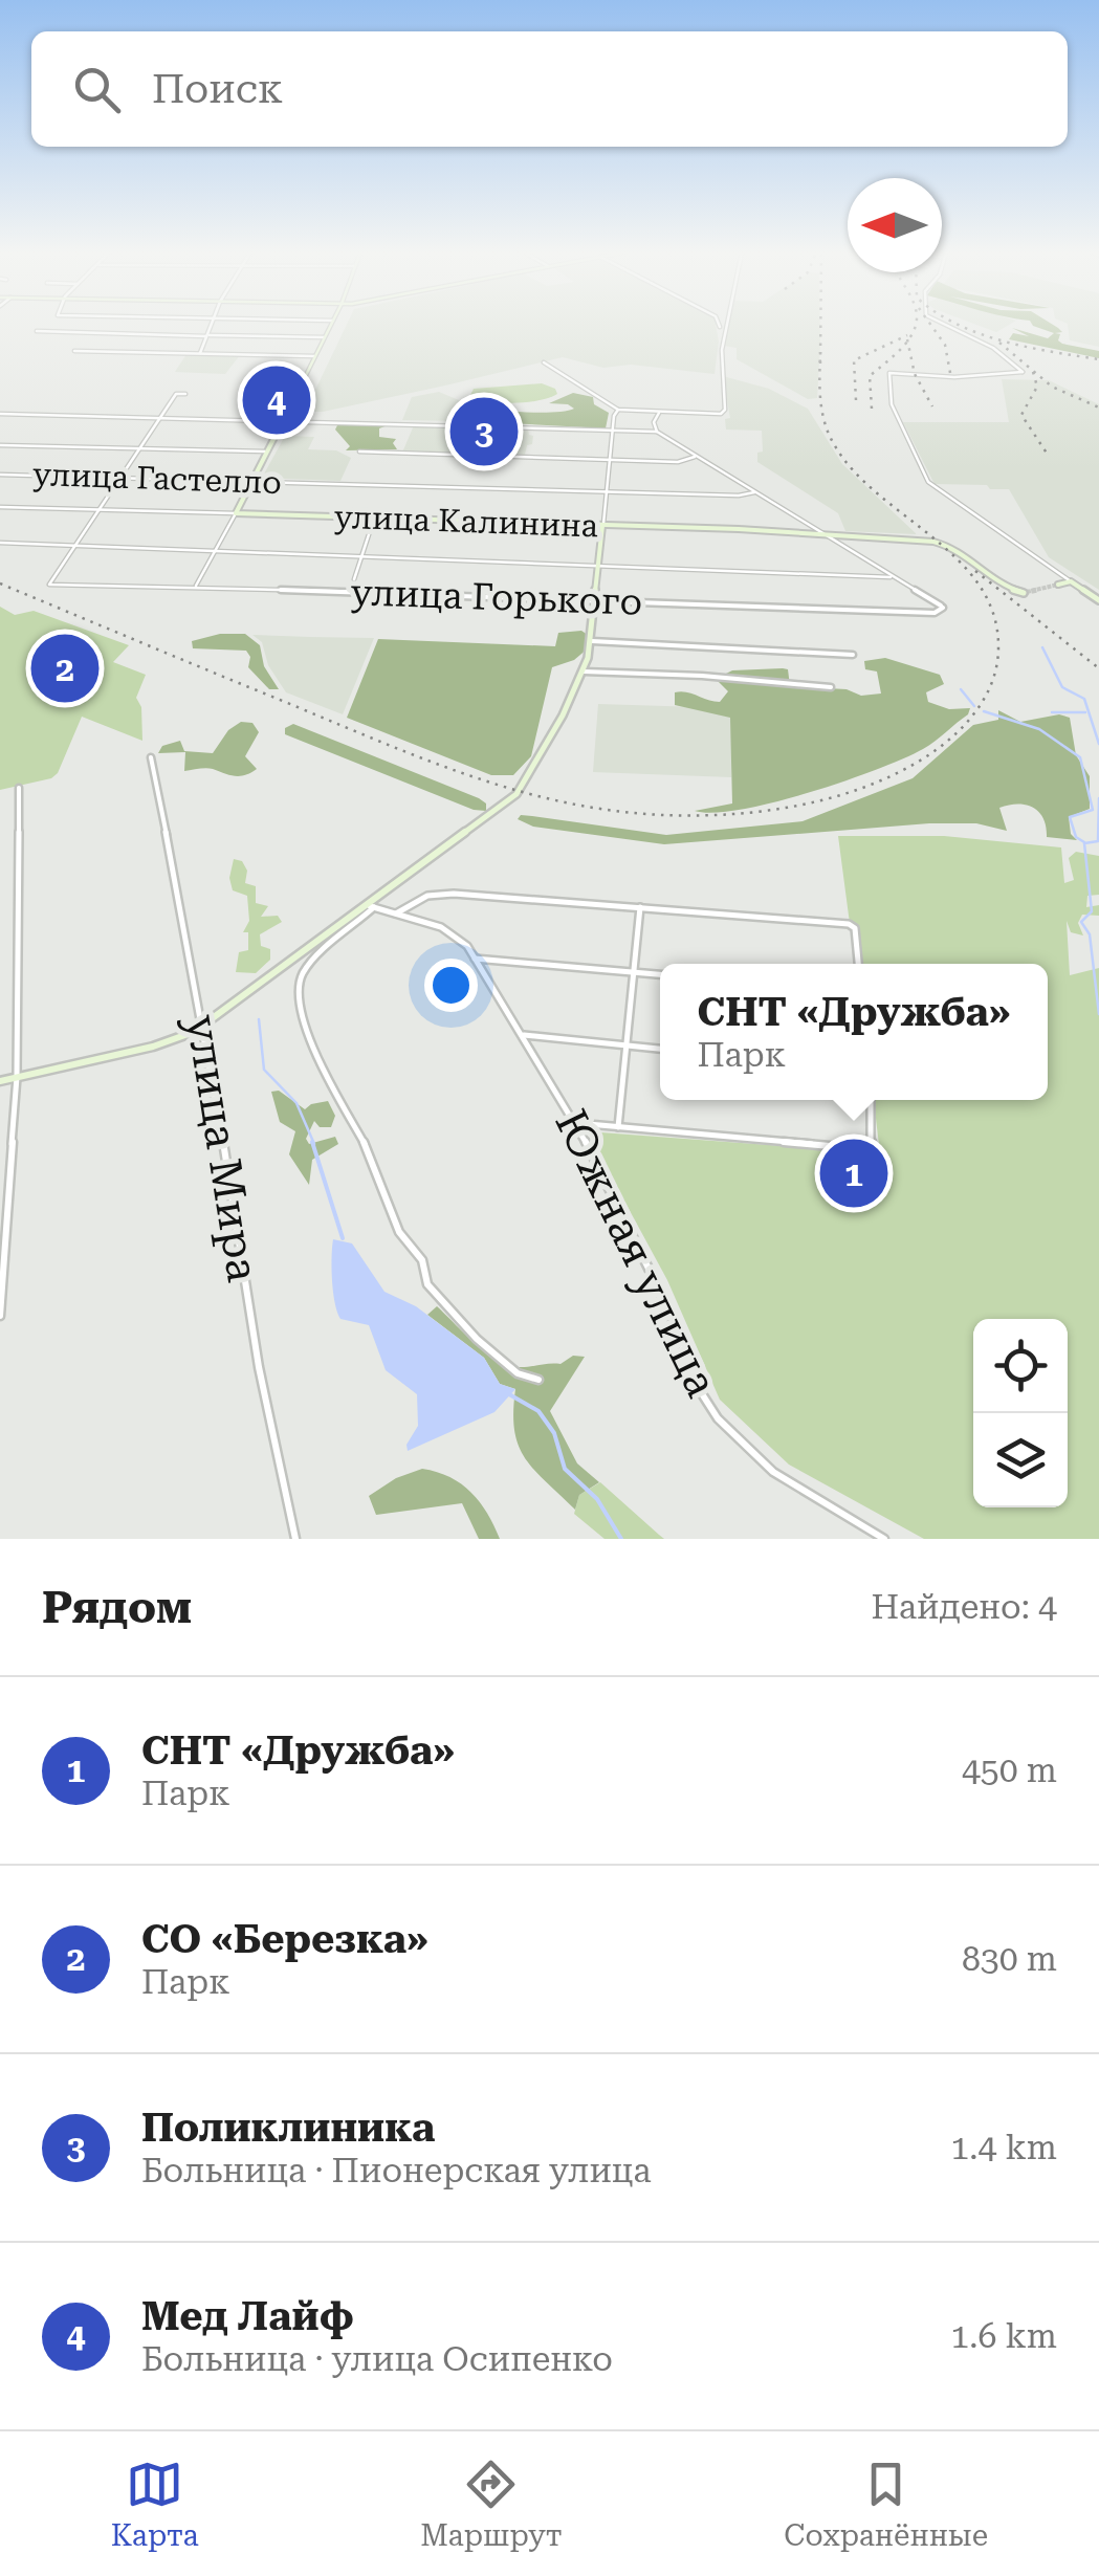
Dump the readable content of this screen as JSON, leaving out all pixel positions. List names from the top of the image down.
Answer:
{
  "streets": {
    "main road": ["улица Калинина"],
    "street": [
      "улица Гастелло",
      "улица Горького",
      "улица Мира",
      "Южная улица"
    ]
  },
  "north": "left",
  "page": {
    "search": "Поиск",
    "pins": [
      "4",
      "3",
      "2",
      "1"
    ],
    "popup": ["СНТ «Дружба»", "Парк"],
    "heading": ["Рядом", "Найдено: 4"],
    "list": [
      {
        "mark": "1",
        "name": "СНТ «Дружба»",
        "note": "Парк",
        "value": "450 m"
      },
      {
        "mark": "2",
        "name": "СО «Березка»",
        "note": "Парк",
        "value": "830 m"
      },
      {
        "mark": "3",
        "name": "Поликлиника",
        "note": "Больница · Пионерская улица",
        "value": "1.4 km"
      },
      {
        "mark": "4",
        "name": "Мед Лайф",
        "note": "Больница · улица Осипенко",
        "value": "1.6 km"
      }
    ],
    "nav": ["Карта", "Маршрут", "Сохранённые"]
  }
}
